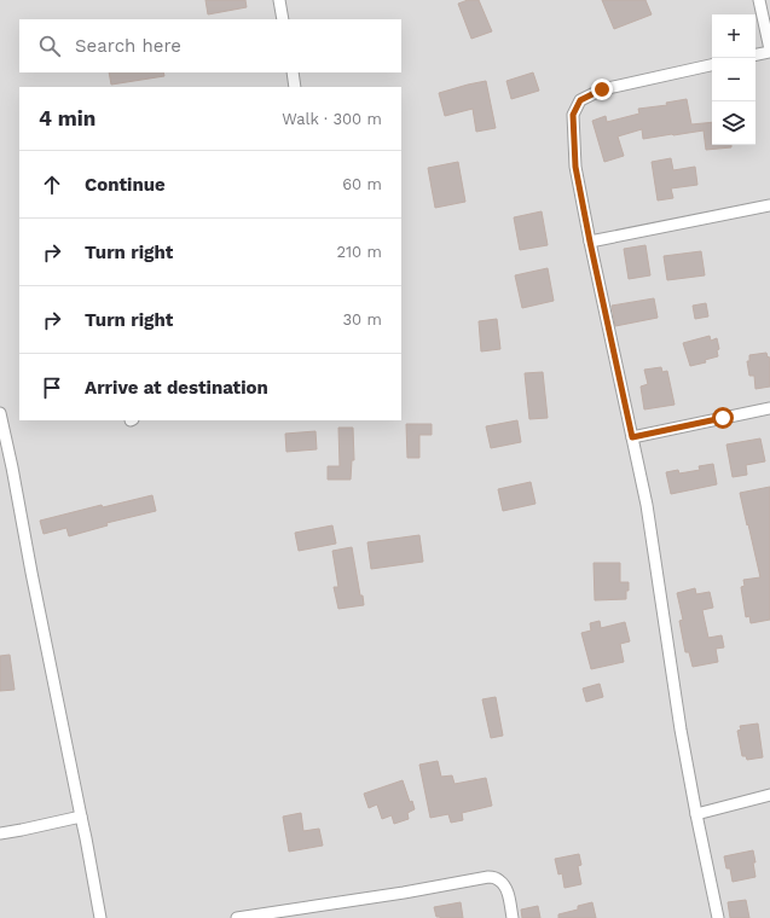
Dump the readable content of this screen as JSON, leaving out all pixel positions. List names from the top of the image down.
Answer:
{
  "page": {
    "map_buttons": ["+", "−"],
    "search": "Search here",
    "heading": ["4 min", "Walk · 300 m"],
    "list": [
      ["Continue", "60 m"],
      ["Turn right", "210 m"],
      ["Turn right", "30 m"],
      "Arrive at destination"
    ]
  }
}
